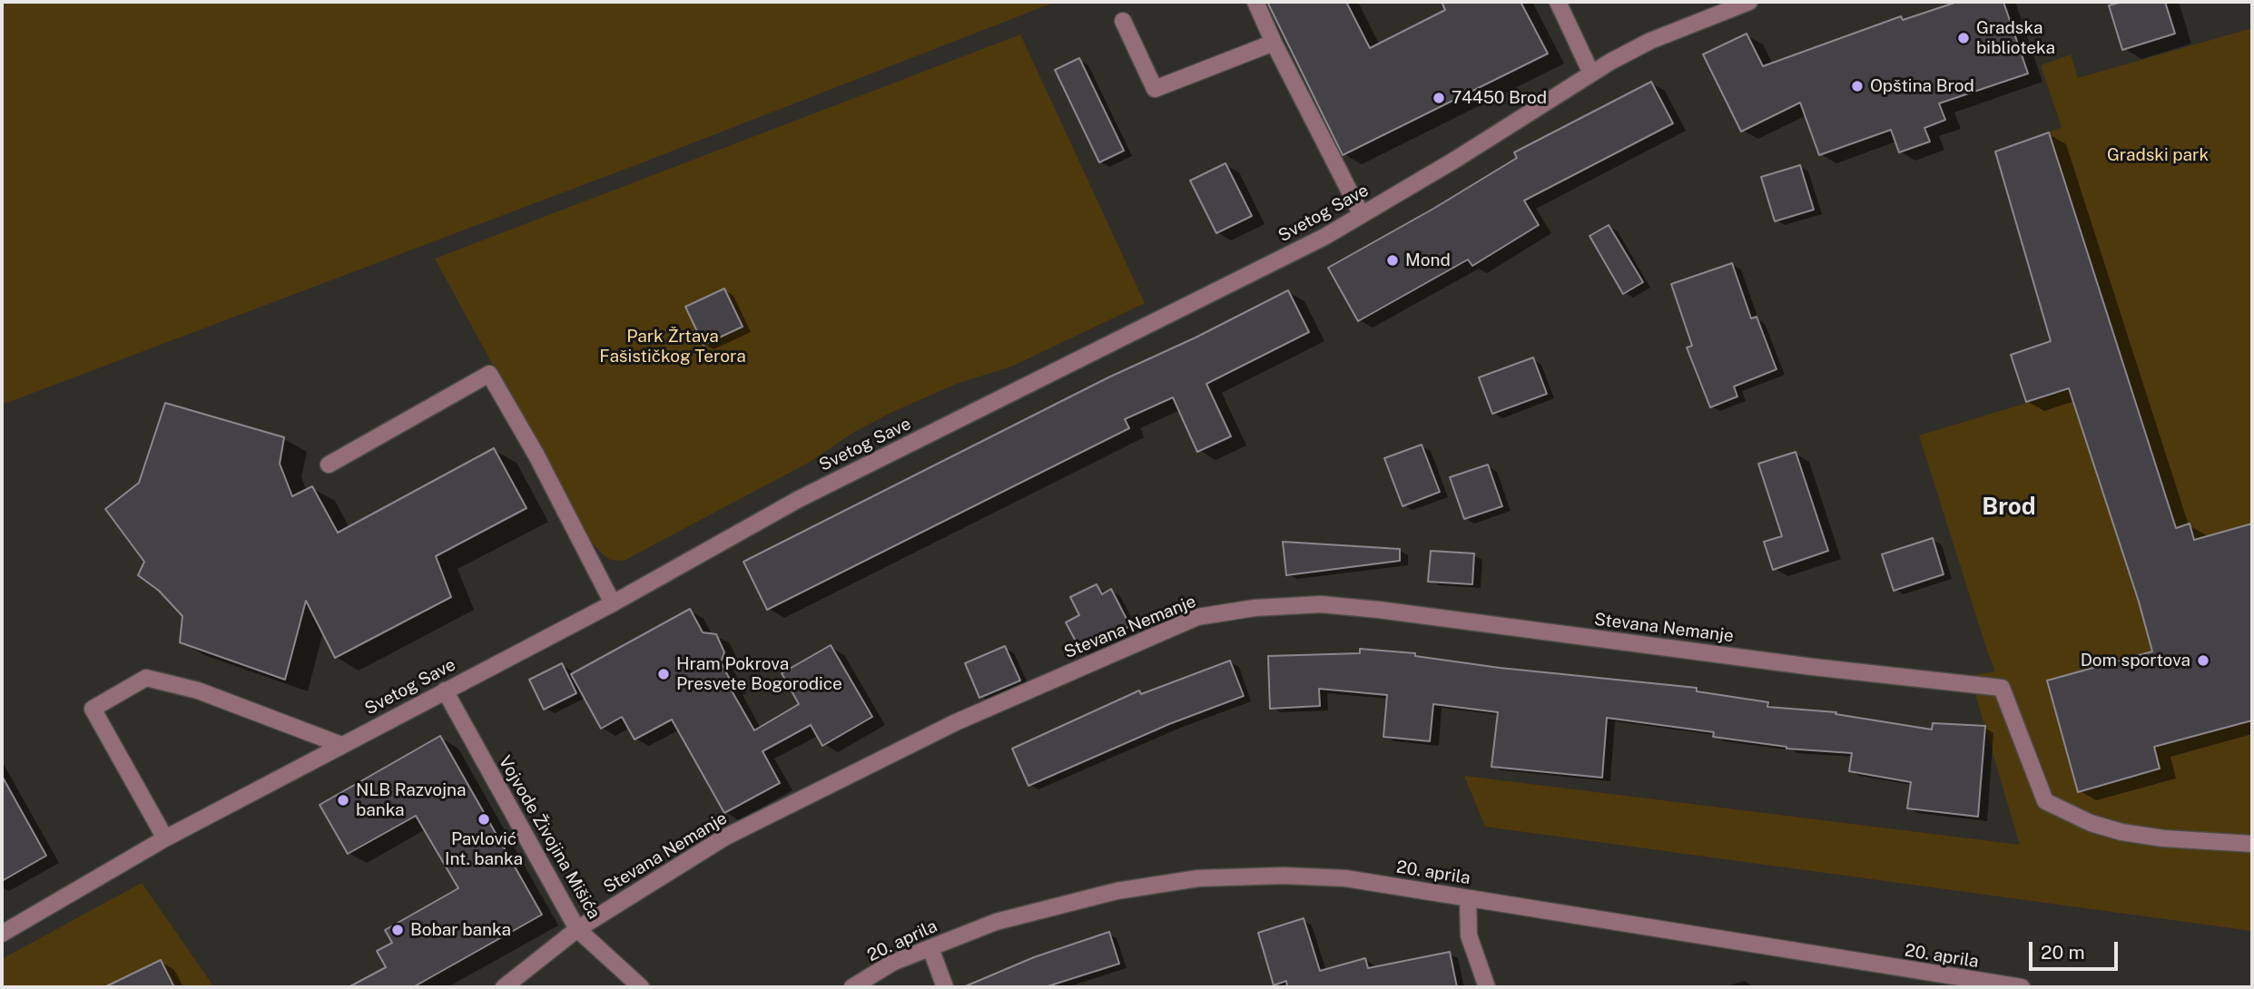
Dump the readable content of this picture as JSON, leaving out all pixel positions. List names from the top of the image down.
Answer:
{
  "streets": {
    "street": [
      "Svetog Save",
      "Stevana Nemanje",
      "Vojvode Živojina Mišića",
      "20. aprila"
    ]
  },
  "crossings": [
    ["Svetog Save", "Vojvode Živojina Mišića"],
    ["Stevana Nemanje", "Vojvode Živojina Mišića"]
  ],
  "districts": ["Brod"],
  "parks": ["Gradski park", "Park Žrtava Fašističkog Terora"],
  "places": [
    "Gradska biblioteka",
    "Opština Brod",
    "74450 Brod",
    "Mond",
    "Dom sportova",
    "Hram Pokrova Presvete Bogorodice",
    "NLB Razvojna banka",
    "Pavlović Int. banka",
    "Bobar banka"
  ],
  "scale_bar": "20 m"
}
